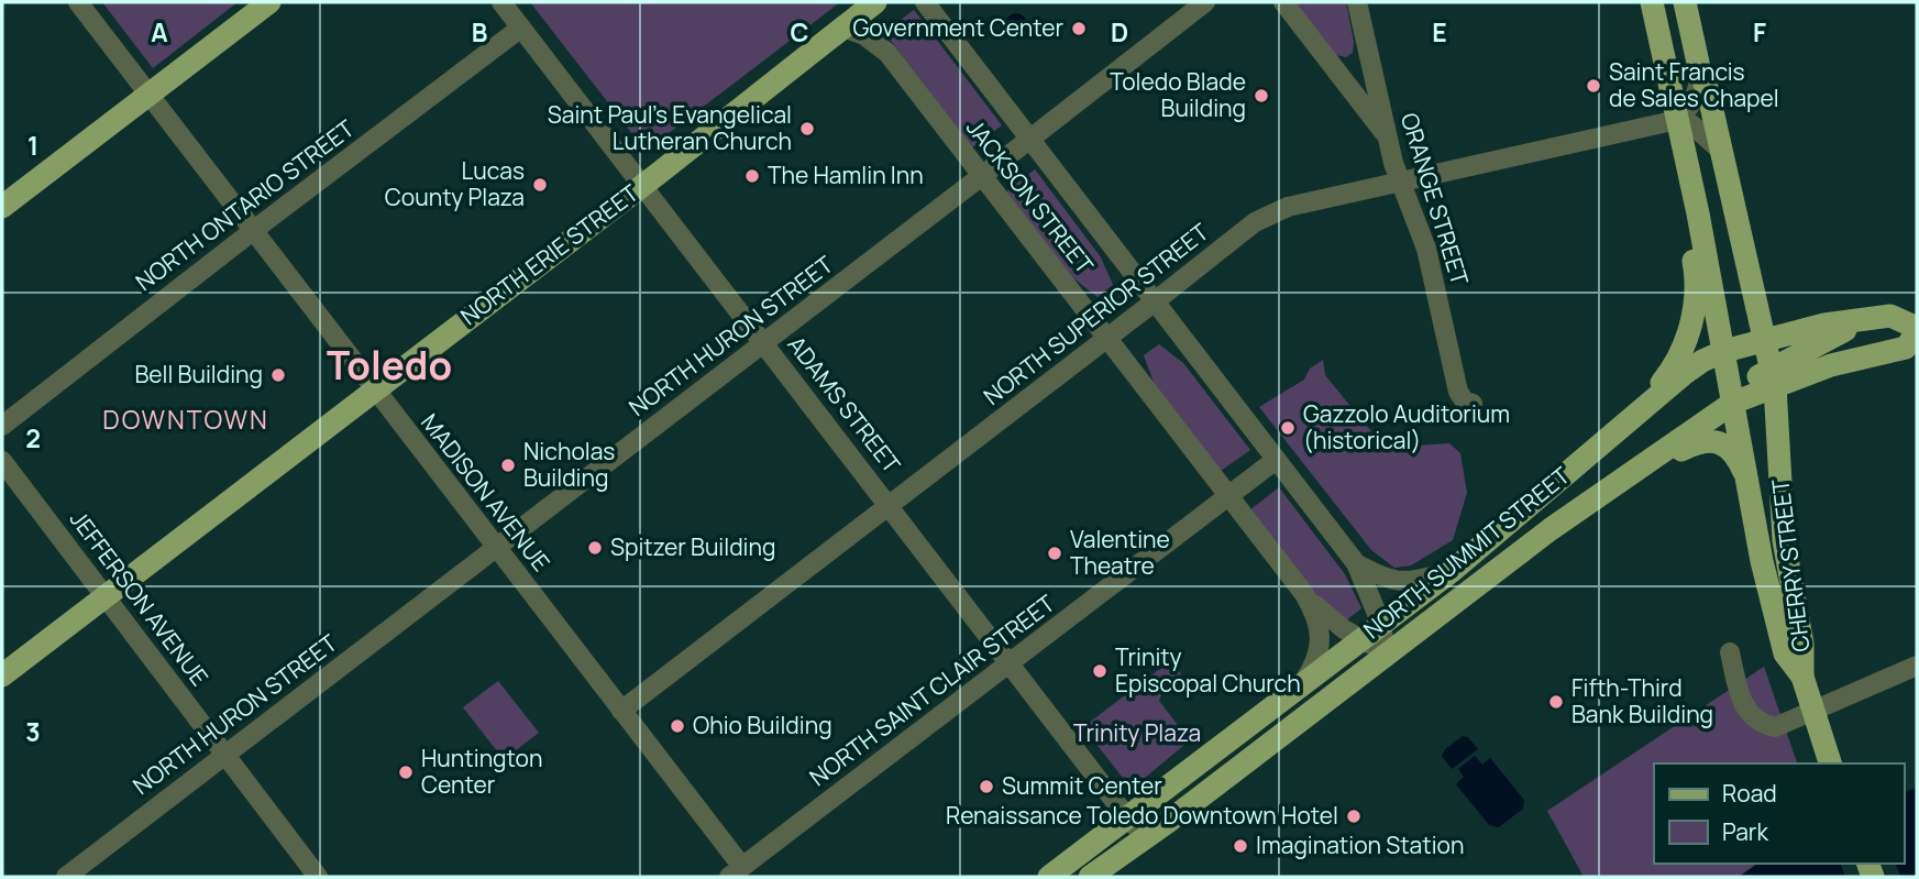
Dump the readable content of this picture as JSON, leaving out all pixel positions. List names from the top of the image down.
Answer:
{
  "streets": {
    "main road": ["NORTH ERIE STREET", "NORTH SUMMIT STREET", "CHERRY STREET"],
    "street": [
      "JACKSON STREET",
      "ORANGE STREET",
      "NORTH ONTARIO STREET",
      "NORTH SUPERIOR STREET",
      "NORTH HURON STREET",
      "ADAMS STREET",
      "MADISON AVENUE",
      "JEFFERSON AVENUE",
      "NORTH SAINT CLAIR STREET"
    ]
  },
  "crossings": [
    ["JACKSON STREET", "NORTH ERIE STREET"],
    ["JACKSON STREET", "NORTH SUPERIOR STREET"],
    ["JACKSON STREET", "NORTH HURON STREET"],
    ["JACKSON STREET", "NORTH SUMMIT STREET"],
    ["JACKSON STREET", "NORTH SAINT CLAIR STREET"],
    ["ORANGE STREET", "NORTH SUPERIOR STREET"],
    ["NORTH ONTARIO STREET", "ADAMS STREET"],
    ["NORTH ONTARIO STREET", "MADISON AVENUE"],
    ["NORTH ERIE STREET", "ADAMS STREET"],
    ["NORTH ERIE STREET", "MADISON AVENUE"],
    ["NORTH ERIE STREET", "JEFFERSON AVENUE"],
    ["NORTH SUPERIOR STREET", "ADAMS STREET"],
    ["NORTH SUPERIOR STREET", "MADISON AVENUE"],
    ["NORTH SUPERIOR STREET", "CHERRY STREET"],
    ["NORTH HURON STREET", "ADAMS STREET"],
    ["NORTH HURON STREET", "MADISON AVENUE"],
    ["NORTH HURON STREET", "JEFFERSON AVENUE"],
    ["ADAMS STREET", "NORTH SUMMIT STREET"],
    ["ADAMS STREET", "NORTH SAINT CLAIR STREET"],
    ["MADISON AVENUE", "NORTH SAINT CLAIR STREET"],
    ["NORTH SUMMIT STREET", "CHERRY STREET"]
  ],
  "districts": ["Toledo", "DOWNTOWN"],
  "parks": ["Trinity Plaza"],
  "places": [
    "Government Center",
    "Saint Francis de Sales Chapel",
    "Toledo Blade Building",
    "Saint Paul's Evangelical Lutheran Church",
    "The Hamlin Inn",
    "Lucas County Plaza",
    "Bell Building",
    "Gazzolo Auditorium (historical)",
    "Nicholas Building",
    "Spitzer Building",
    "Valentine Theatre",
    "Trinity Episcopal Church",
    "Fifth-Third Bank Building",
    "Ohio Building",
    "Huntington Center",
    "Summit Center",
    "Renaissance Toledo Downtown Hotel",
    "Imagination Station"
  ],
  "legend": ["Road", "Park"],
  "grid": {
    "columns": [
      "A",
      "B",
      "C",
      "D",
      "E",
      "F"
    ],
    "rows": ["1", "2", "3"]
  }
}
